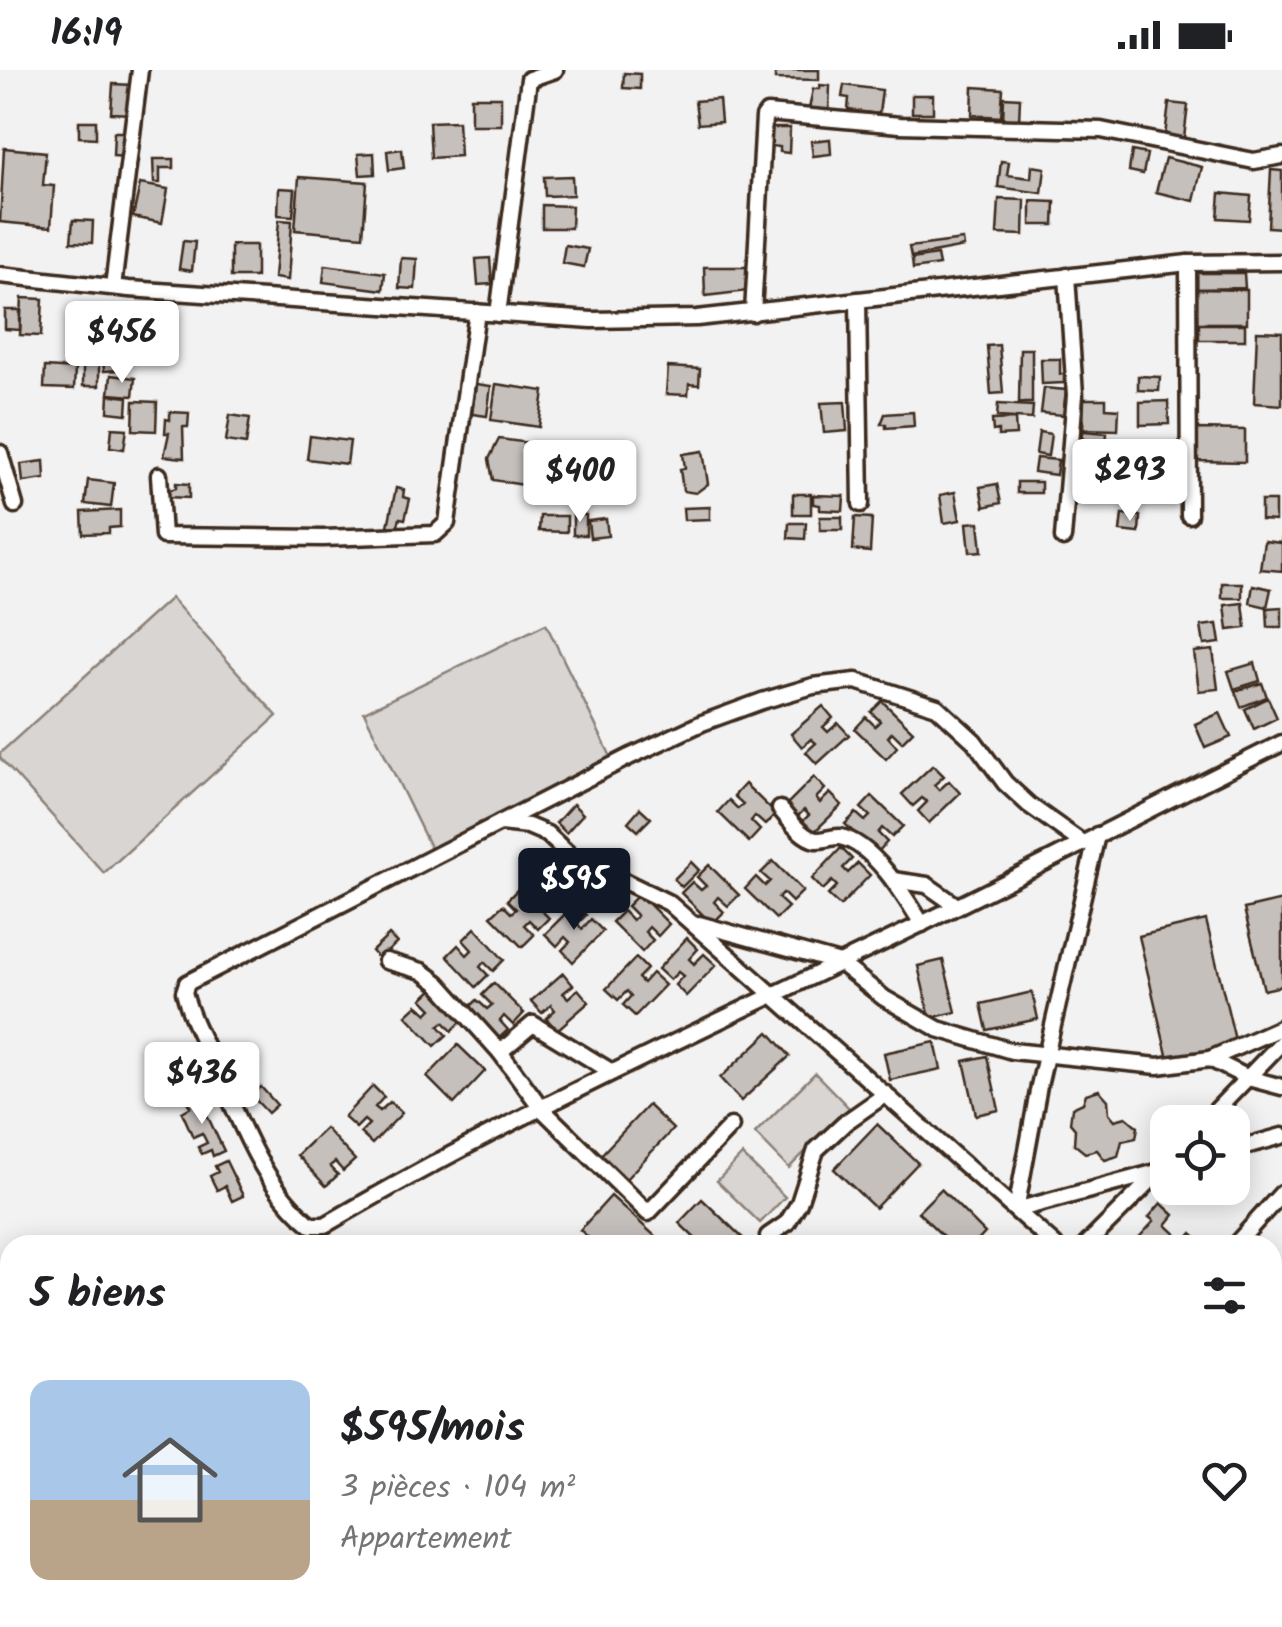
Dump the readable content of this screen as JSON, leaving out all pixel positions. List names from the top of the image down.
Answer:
{
  "page": {
    "status": "16:19",
    "price": [
      "$456",
      "$293",
      "$400",
      "$595",
      "$436"
    ],
    "heading": "5 biens",
    "list": [
      {
        "name": "$595/mois",
        "note": "3 pièces · 104 m² · Appartement"
      }
    ]
  }
}
